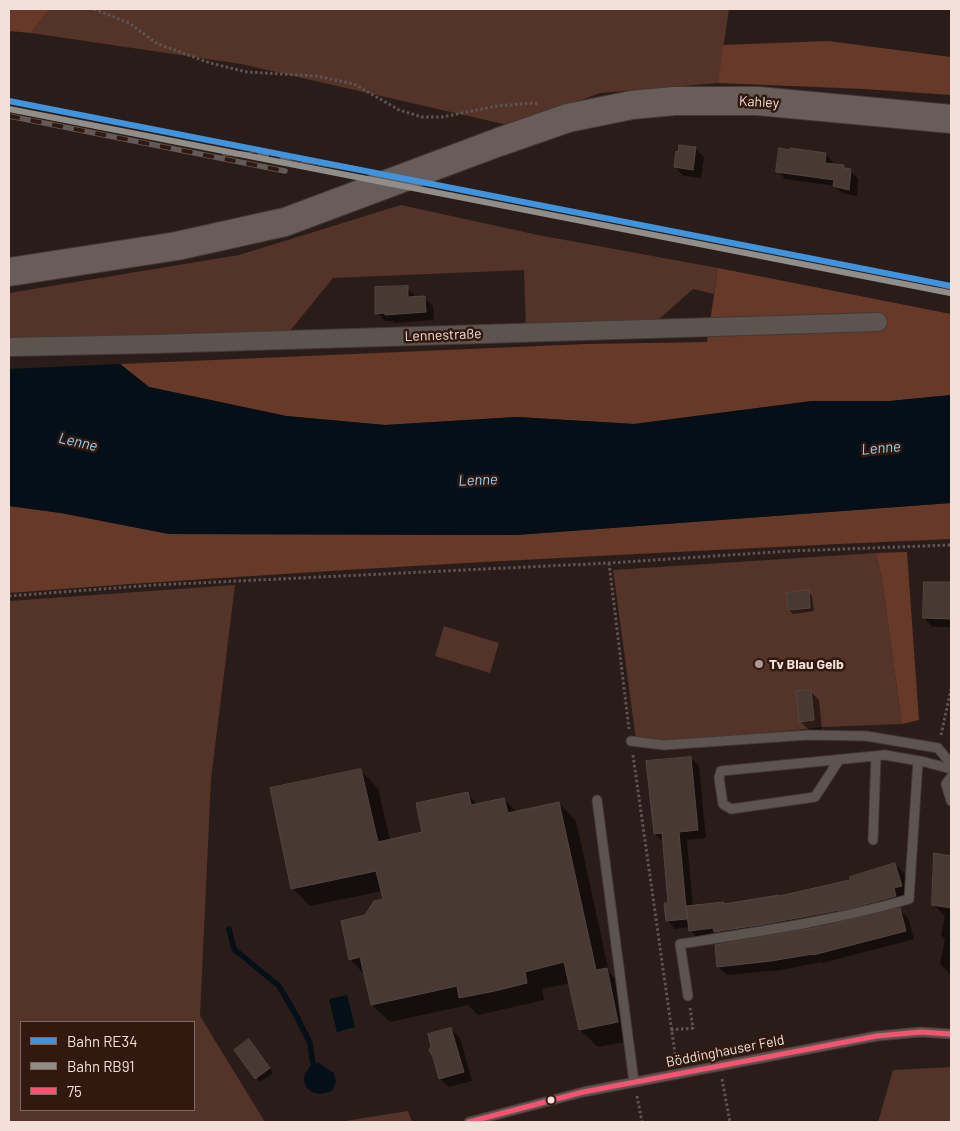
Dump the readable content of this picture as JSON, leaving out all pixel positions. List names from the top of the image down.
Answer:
{
  "streets": {
    "main road": ["Kahley"],
    "street": ["Lennestraße"],
    "lane": ["Böddinghauser Feld"]
  },
  "water": ["Lenne"],
  "places": ["Tv Blau Gelb"],
  "lines": ["rail line RE34", "rail line RB91", "transit line 75"],
  "legend": ["Bahn RE34", "Bahn RB91", "75"]
}
